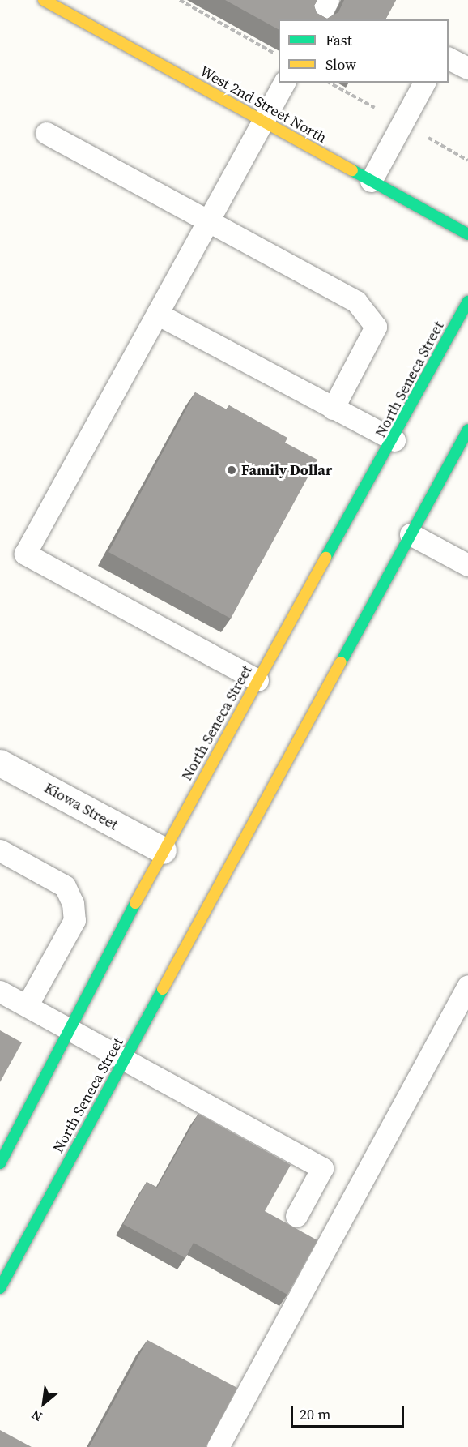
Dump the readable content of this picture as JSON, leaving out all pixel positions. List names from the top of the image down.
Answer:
{
  "streets": {
    "main road": ["West 2nd Street North", "North Seneca Street"],
    "street": ["Kiowa Street"]
  },
  "crossings": [
    ["North Seneca Street", "Kiowa Street"]
  ],
  "places": ["Family Dollar"],
  "legend": ["Fast", "Slow"],
  "scale_bar": "20 m",
  "north": "bottom left"
}
